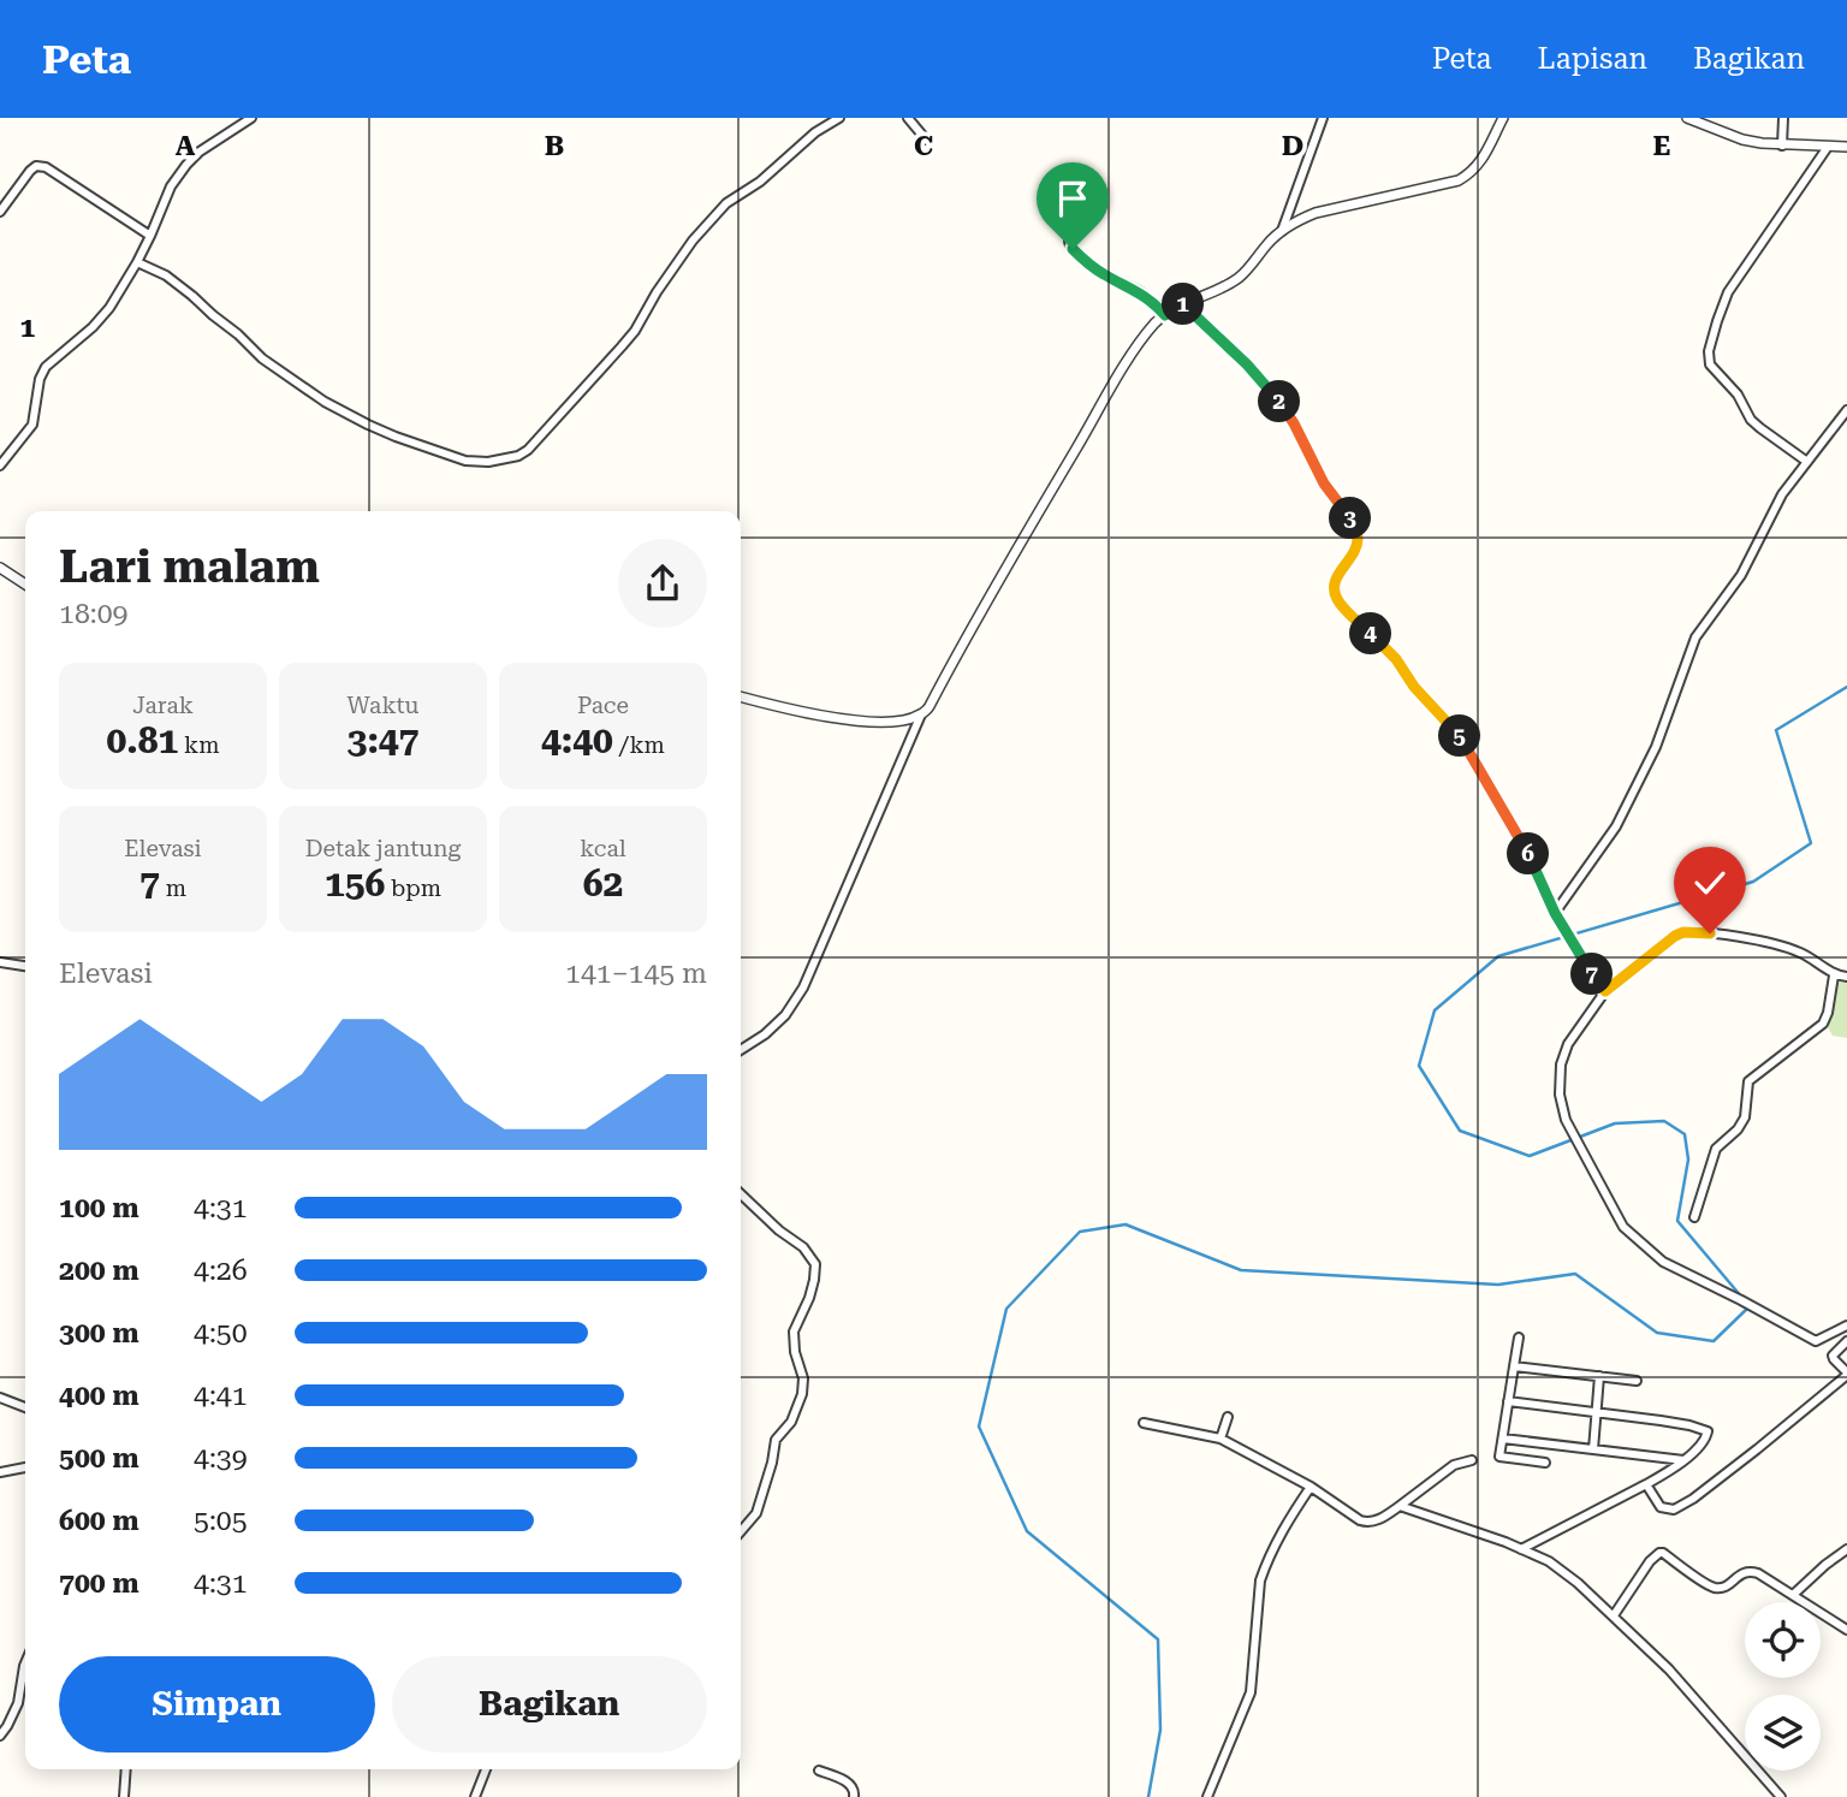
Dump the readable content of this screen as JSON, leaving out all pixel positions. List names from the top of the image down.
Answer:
{
  "page": {
    "header": "Peta",
    "nav": ["Peta", "Lapisan", "Bagikan"],
    "pins": [
      "1",
      "2",
      "3",
      "4",
      "5",
      "6",
      "7"
    ],
    "heading": ["Lari malam", "18:09"],
    "stats": [
      ["Jarak", "0.81 km"],
      ["Waktu", "3:47"],
      ["Pace", "4:40 /km"],
      ["Elevasi", "7 m"],
      ["Detak jantung", "156 bpm"],
      ["kcal", "62"]
    ],
    "chart": ["Elevasi", "141–145 m"],
    "list": [
      {
        "name": "100 m",
        "note": "4:31"
      },
      {
        "name": "200 m",
        "note": "4:26"
      },
      {
        "name": "300 m",
        "note": "4:50"
      },
      {
        "name": "400 m",
        "note": "4:41"
      },
      {
        "name": "500 m",
        "note": "4:39"
      },
      {
        "name": "600 m",
        "note": "5:05"
      },
      {
        "name": "700 m",
        "note": "4:31"
      }
    ],
    "buttons": ["Simpan", "Bagikan"]
  },
  "grid": {
    "columns": [
      "A",
      "B",
      "C",
      "D",
      "E"
    ],
    "rows": ["1"]
  }
}
